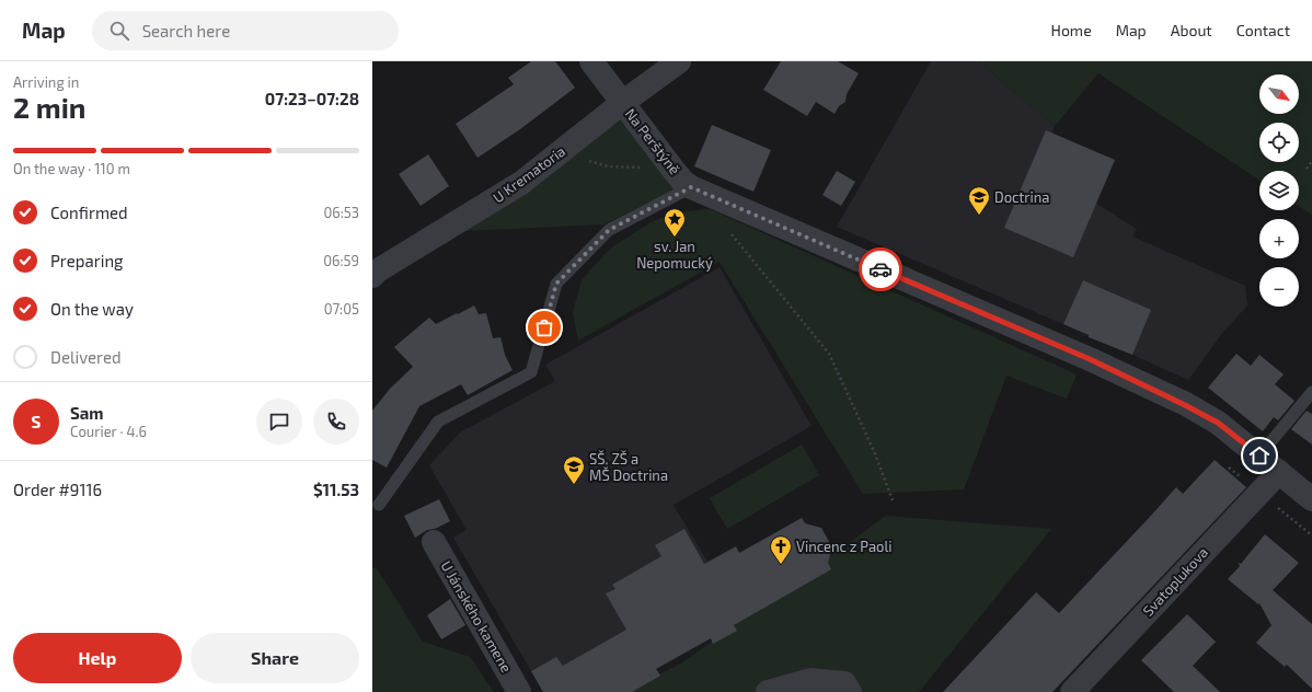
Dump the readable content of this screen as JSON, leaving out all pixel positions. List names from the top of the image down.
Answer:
{
  "streets": {
    "street": [
      "Na Perštýně",
      "U Krematoria",
      "Svatoplukova",
      "U Jánského kamene"
    ]
  },
  "crossings": [
    ["Na Perštýně", "U Krematoria"],
    ["Na Perštýně", "Svatoplukova"]
  ],
  "places": {
    "school or university": ["Doctrina", "SŠ, ZŠ a MŠ Doctrina"],
    "place": ["sv. Jan Nepomucký"],
    "church": ["Vincenc z Paoli"]
  },
  "north": "bottom right",
  "page": {
    "header": "Map",
    "search": "Search here",
    "nav": [
      "Home",
      "Map",
      "About",
      "Contact"
    ],
    "heading": ["2 min", "Arriving in", "07:23–07:28"],
    "panel": [
      "Sam",
      "Courier · 4.6",
      "Order #9116",
      "$11.53"
    ],
    "map_buttons": ["+", "−"],
    "bar": "On the way · 110 m",
    "list": [
      ["Confirmed", "06:53"],
      ["Preparing", "06:59"],
      ["On the way", "07:05"],
      "Delivered"
    ],
    "round": "S",
    "buttons": ["Help", "Share"]
  }
}
